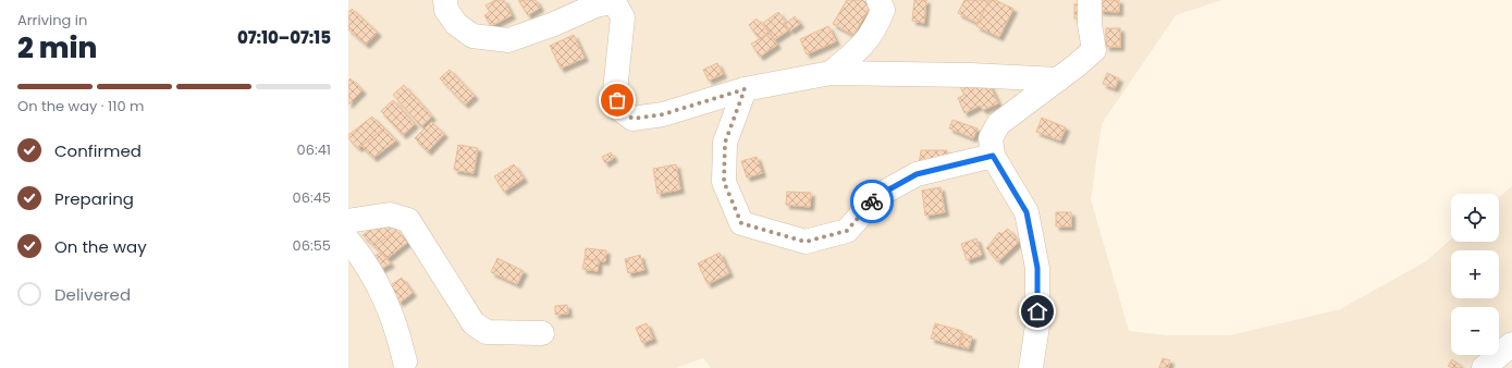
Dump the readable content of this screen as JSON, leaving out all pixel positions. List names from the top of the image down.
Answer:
{
  "page": {
    "heading": ["2 min", "Arriving in", "07:10–07:15"],
    "bar": "On the way · 110 m",
    "list": [
      ["Confirmed", "06:41"],
      ["Preparing", "06:45"],
      ["On the way", "06:55"],
      "Delivered"
    ],
    "map_buttons": ["+", "−"]
  }
}
